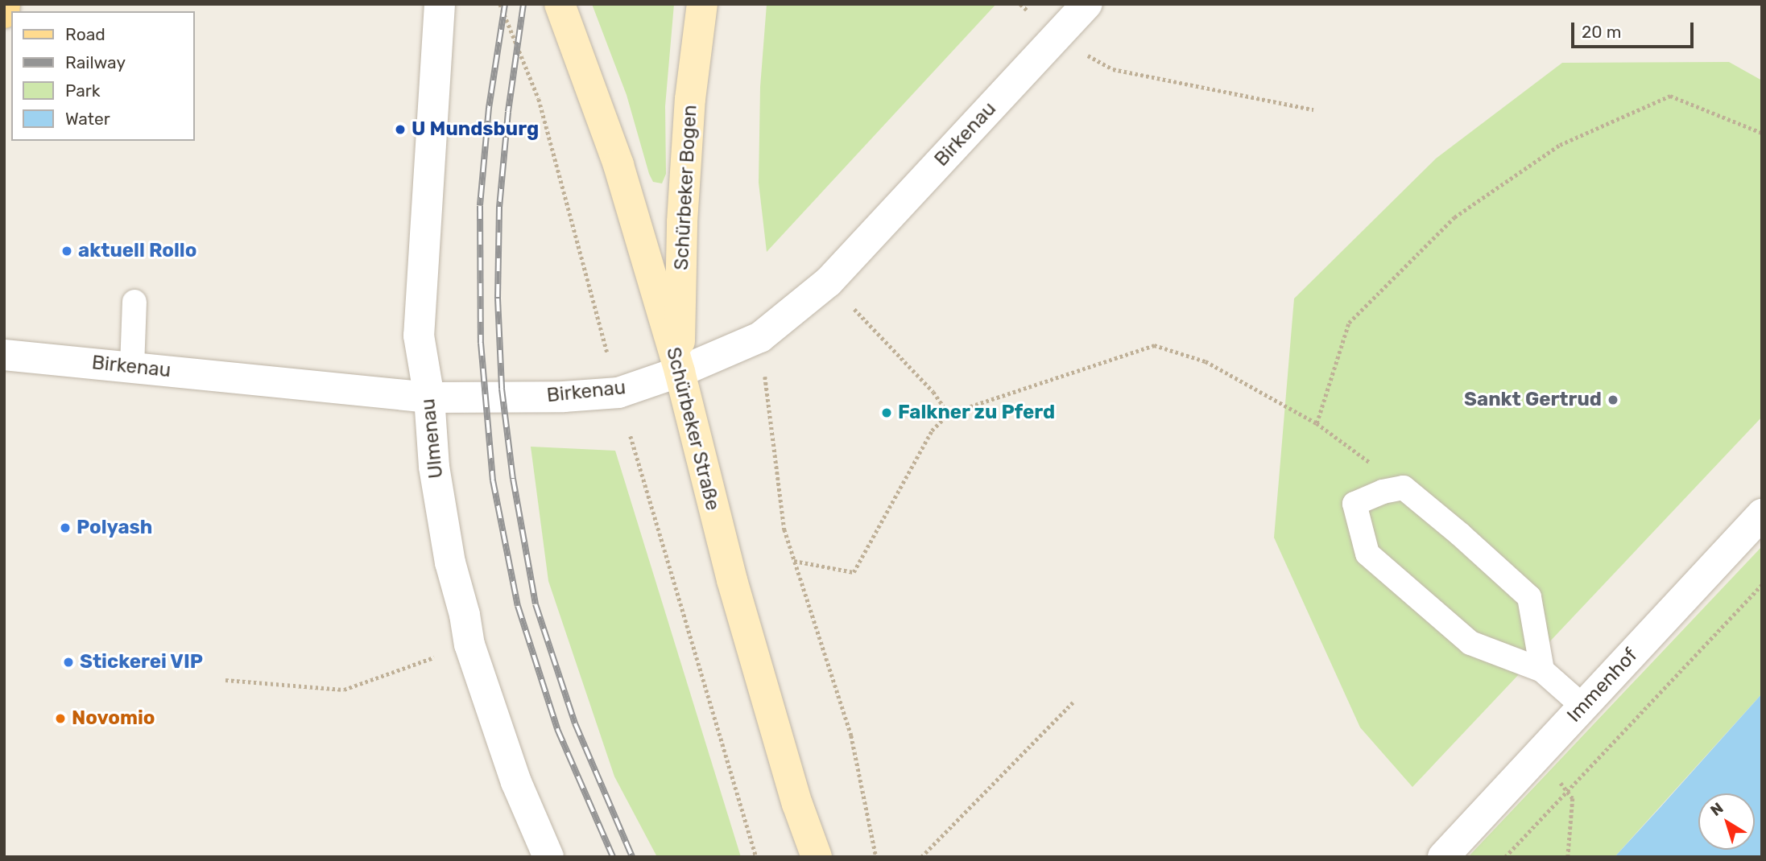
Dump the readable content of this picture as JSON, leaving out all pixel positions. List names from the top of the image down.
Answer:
{
  "streets": {
    "main road": ["Schürbeker Bogen", "Schürbeker Straße"],
    "street": ["Birkenau", "Ulmenau", "Immenhof"]
  },
  "crossings": [
    ["Birkenau", "Schürbeker Bogen"],
    ["Birkenau", "Schürbeker Straße"],
    ["Birkenau", "Ulmenau"],
    ["Schürbeker Bogen", "Schürbeker Straße"]
  ],
  "places": [
    "U Mundsburg",
    "aktuell Rollo",
    "Sankt Gertrud",
    "Falkner zu Pferd",
    "Polyash",
    "Stickerei VIP",
    "Novomio"
  ],
  "legend": [
    "Road",
    "Railway",
    "Park",
    "Water"
  ],
  "scale_bar": "20 m",
  "north": "top left"
}
